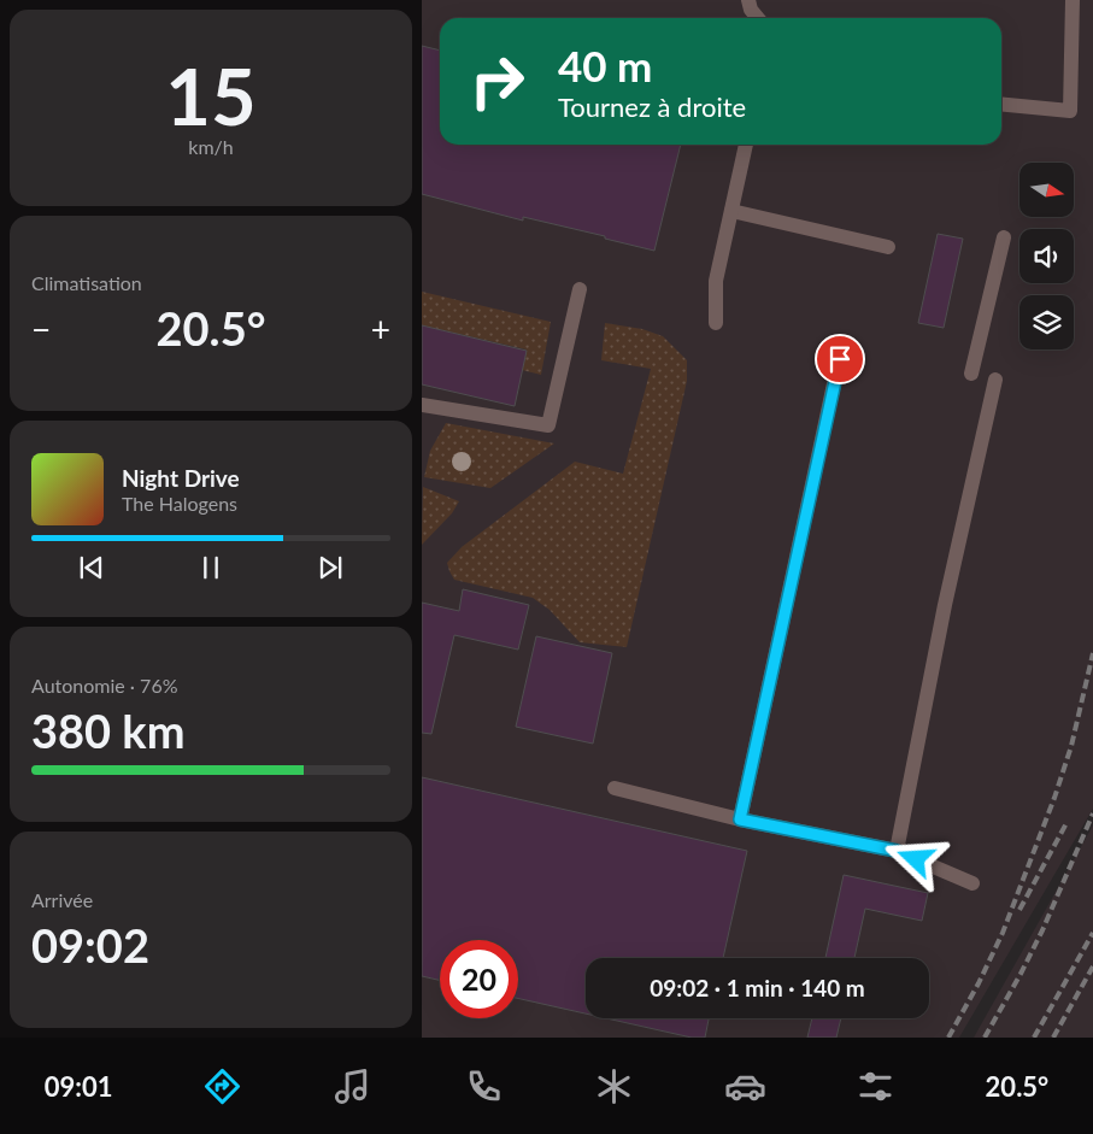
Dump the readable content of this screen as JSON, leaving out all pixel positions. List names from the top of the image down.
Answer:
{
  "north": "right",
  "page": {
    "tile": [
      ["15", "km/h"],
      "Climatisation",
      ["Autonomie · 76%", "380 km"],
      ["Arrivée", "09:02"]
    ],
    "turn": ["40 m", "Tournez à droite"],
    "heat": ["−", "20.5°", "+"],
    "song": ["Night Drive", "The Halogens"],
    "limit": "20",
    "trip": "09:02 · 1 min · 140 m",
    "tabs": ["09:01", "20.5°"]
  }
}
